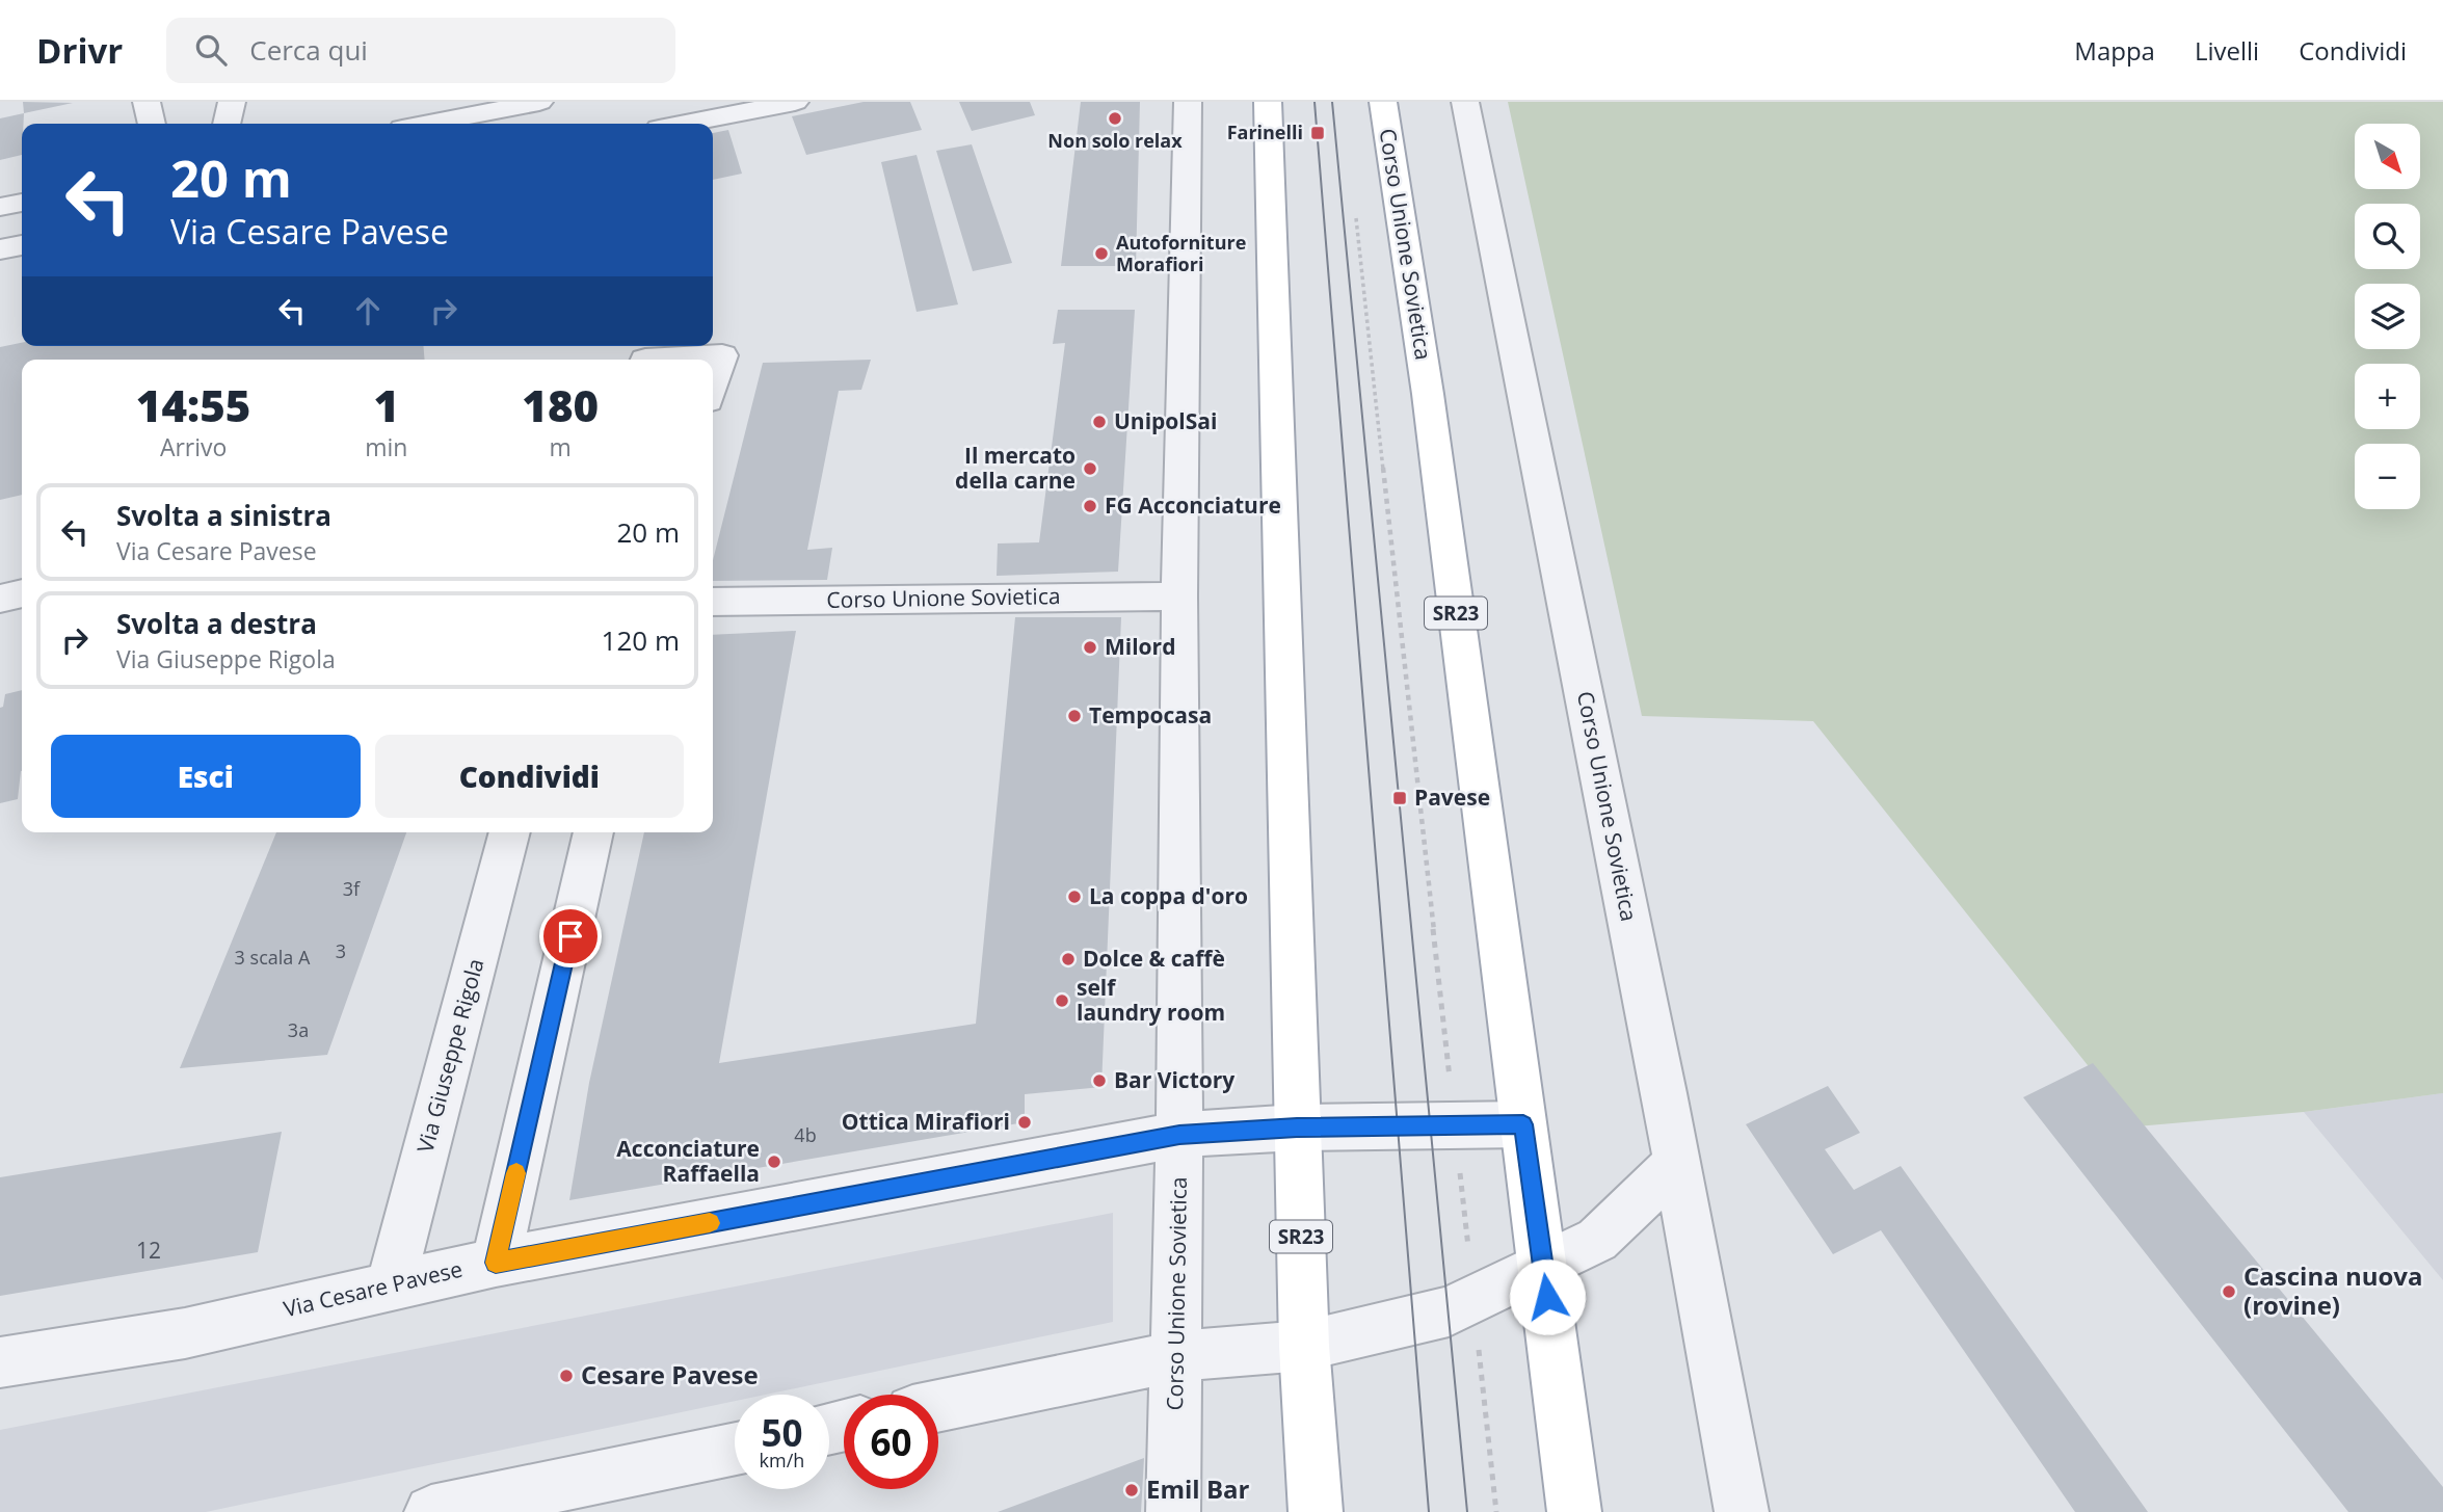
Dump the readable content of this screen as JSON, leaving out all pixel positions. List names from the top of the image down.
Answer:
{
  "streets": {
    "main road": ["Corso Unione Sovietica", "SR23"],
    "street": ["Via Giuseppe Rigola", "Via Cesare Pavese"]
  },
  "crossings": [
    ["Corso Unione Sovietica", "Via Cesare Pavese"],
    ["SR23", "Via Cesare Pavese"],
    ["Via Giuseppe Rigola", "Via Cesare Pavese"]
  ],
  "places": {
    "other": [
      "Non solo relax",
      "Autoforniture Morafiori",
      "UnipolSai",
      "Il mercato della carne",
      "FG Acconciature",
      "Milord",
      "Tempocasa",
      "La coppa d'oro",
      "Dolce & caffè",
      "self laundry room",
      "Bar Victory",
      "Ottica Mirafiori",
      "Acconciature Raffaella",
      "Cascina nuova (rovine)",
      "Cesare Pavese",
      "Emil Bar"
    ],
    "transit": ["Farinelli", "Pavese"]
  },
  "house_numbers": [
    "3f",
    "3",
    "3 scala A",
    "3a",
    "4b",
    "12"
  ],
  "north": "bottom right",
  "page": {
    "header": "Drivr",
    "search": "Cerca qui",
    "nav": ["Mappa", "Livelli", "Condividi"],
    "map_buttons": ["+", "−"],
    "turn": ["20 m", "Via Cesare Pavese"],
    "eta": [
      "14:55",
      "Arrivo",
      "1",
      "min",
      "180",
      "m"
    ],
    "list": [
      {
        "name": "Svolta a sinistra",
        "note": "Via Cesare Pavese",
        "value": "20 m"
      },
      {
        "name": "Svolta a destra",
        "note": "Via Giuseppe Rigola",
        "value": "120 m"
      }
    ],
    "buttons": ["Esci", "Condividi"],
    "speed": "50 km/h",
    "limit": "60"
  }
}
